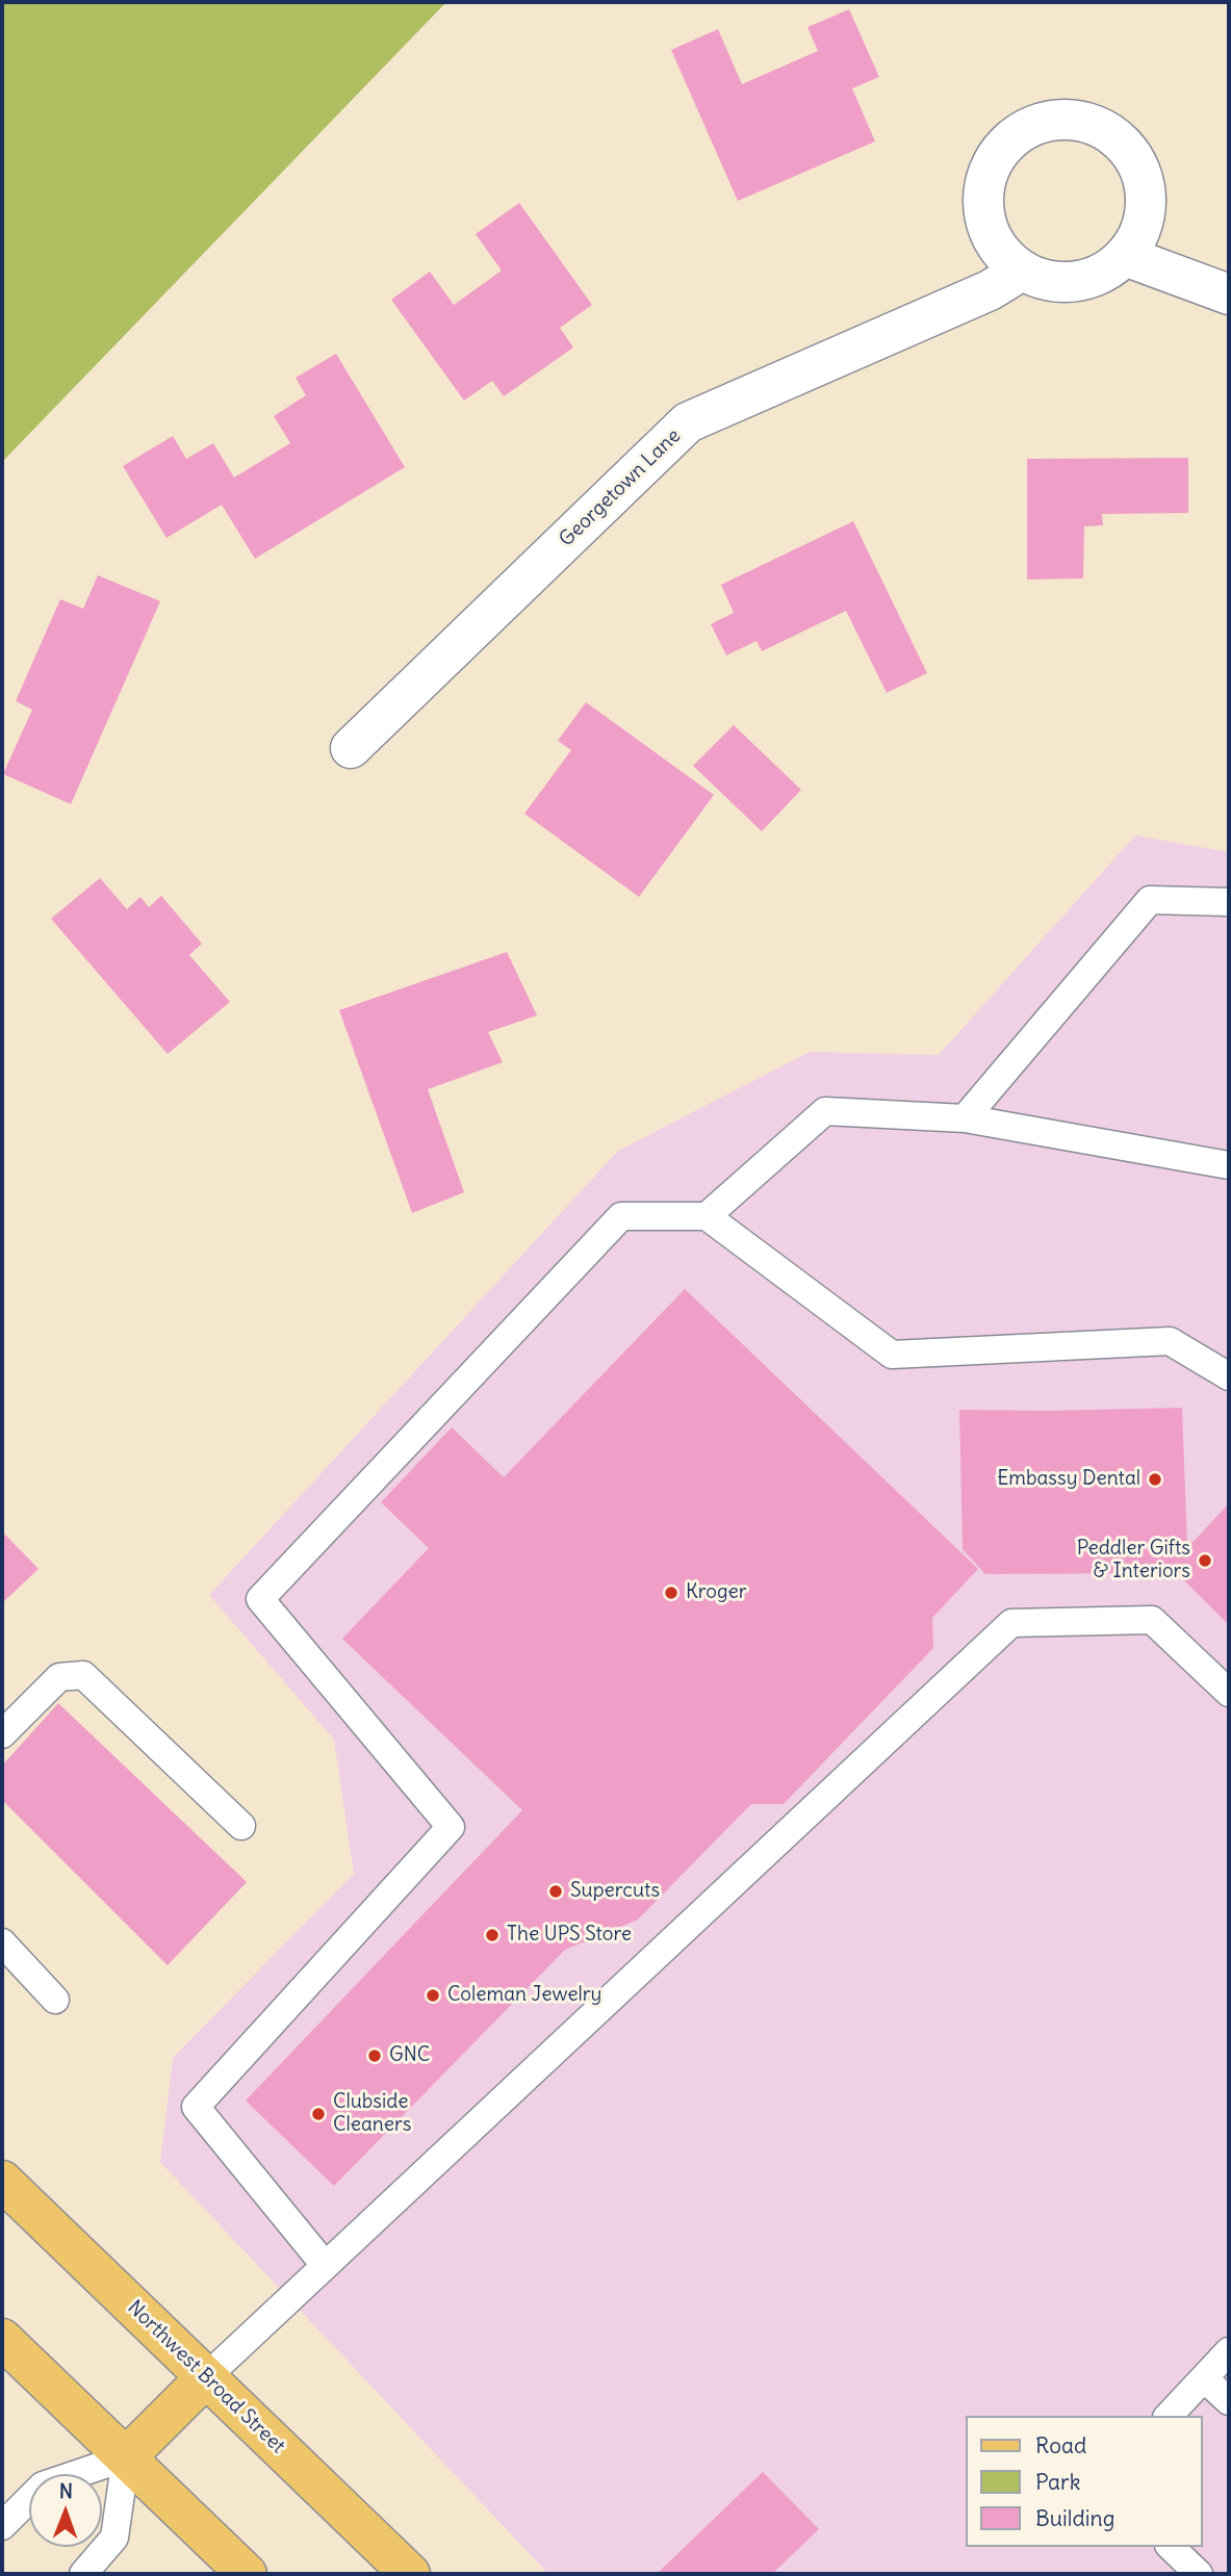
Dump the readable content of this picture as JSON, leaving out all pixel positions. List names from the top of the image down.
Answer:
{
  "streets": {
    "main road": ["Northwest Broad Street"],
    "street": ["Georgetown Lane"]
  },
  "places": [
    "Embassy Dental",
    "Peddler Gifts & Interiors",
    "Kroger",
    "Supercuts",
    "The UPS Store",
    "Coleman Jewelry",
    "GNC",
    "Clubside Cleaners"
  ],
  "legend": ["Road", "Park", "Building"],
  "north": "top"
}
